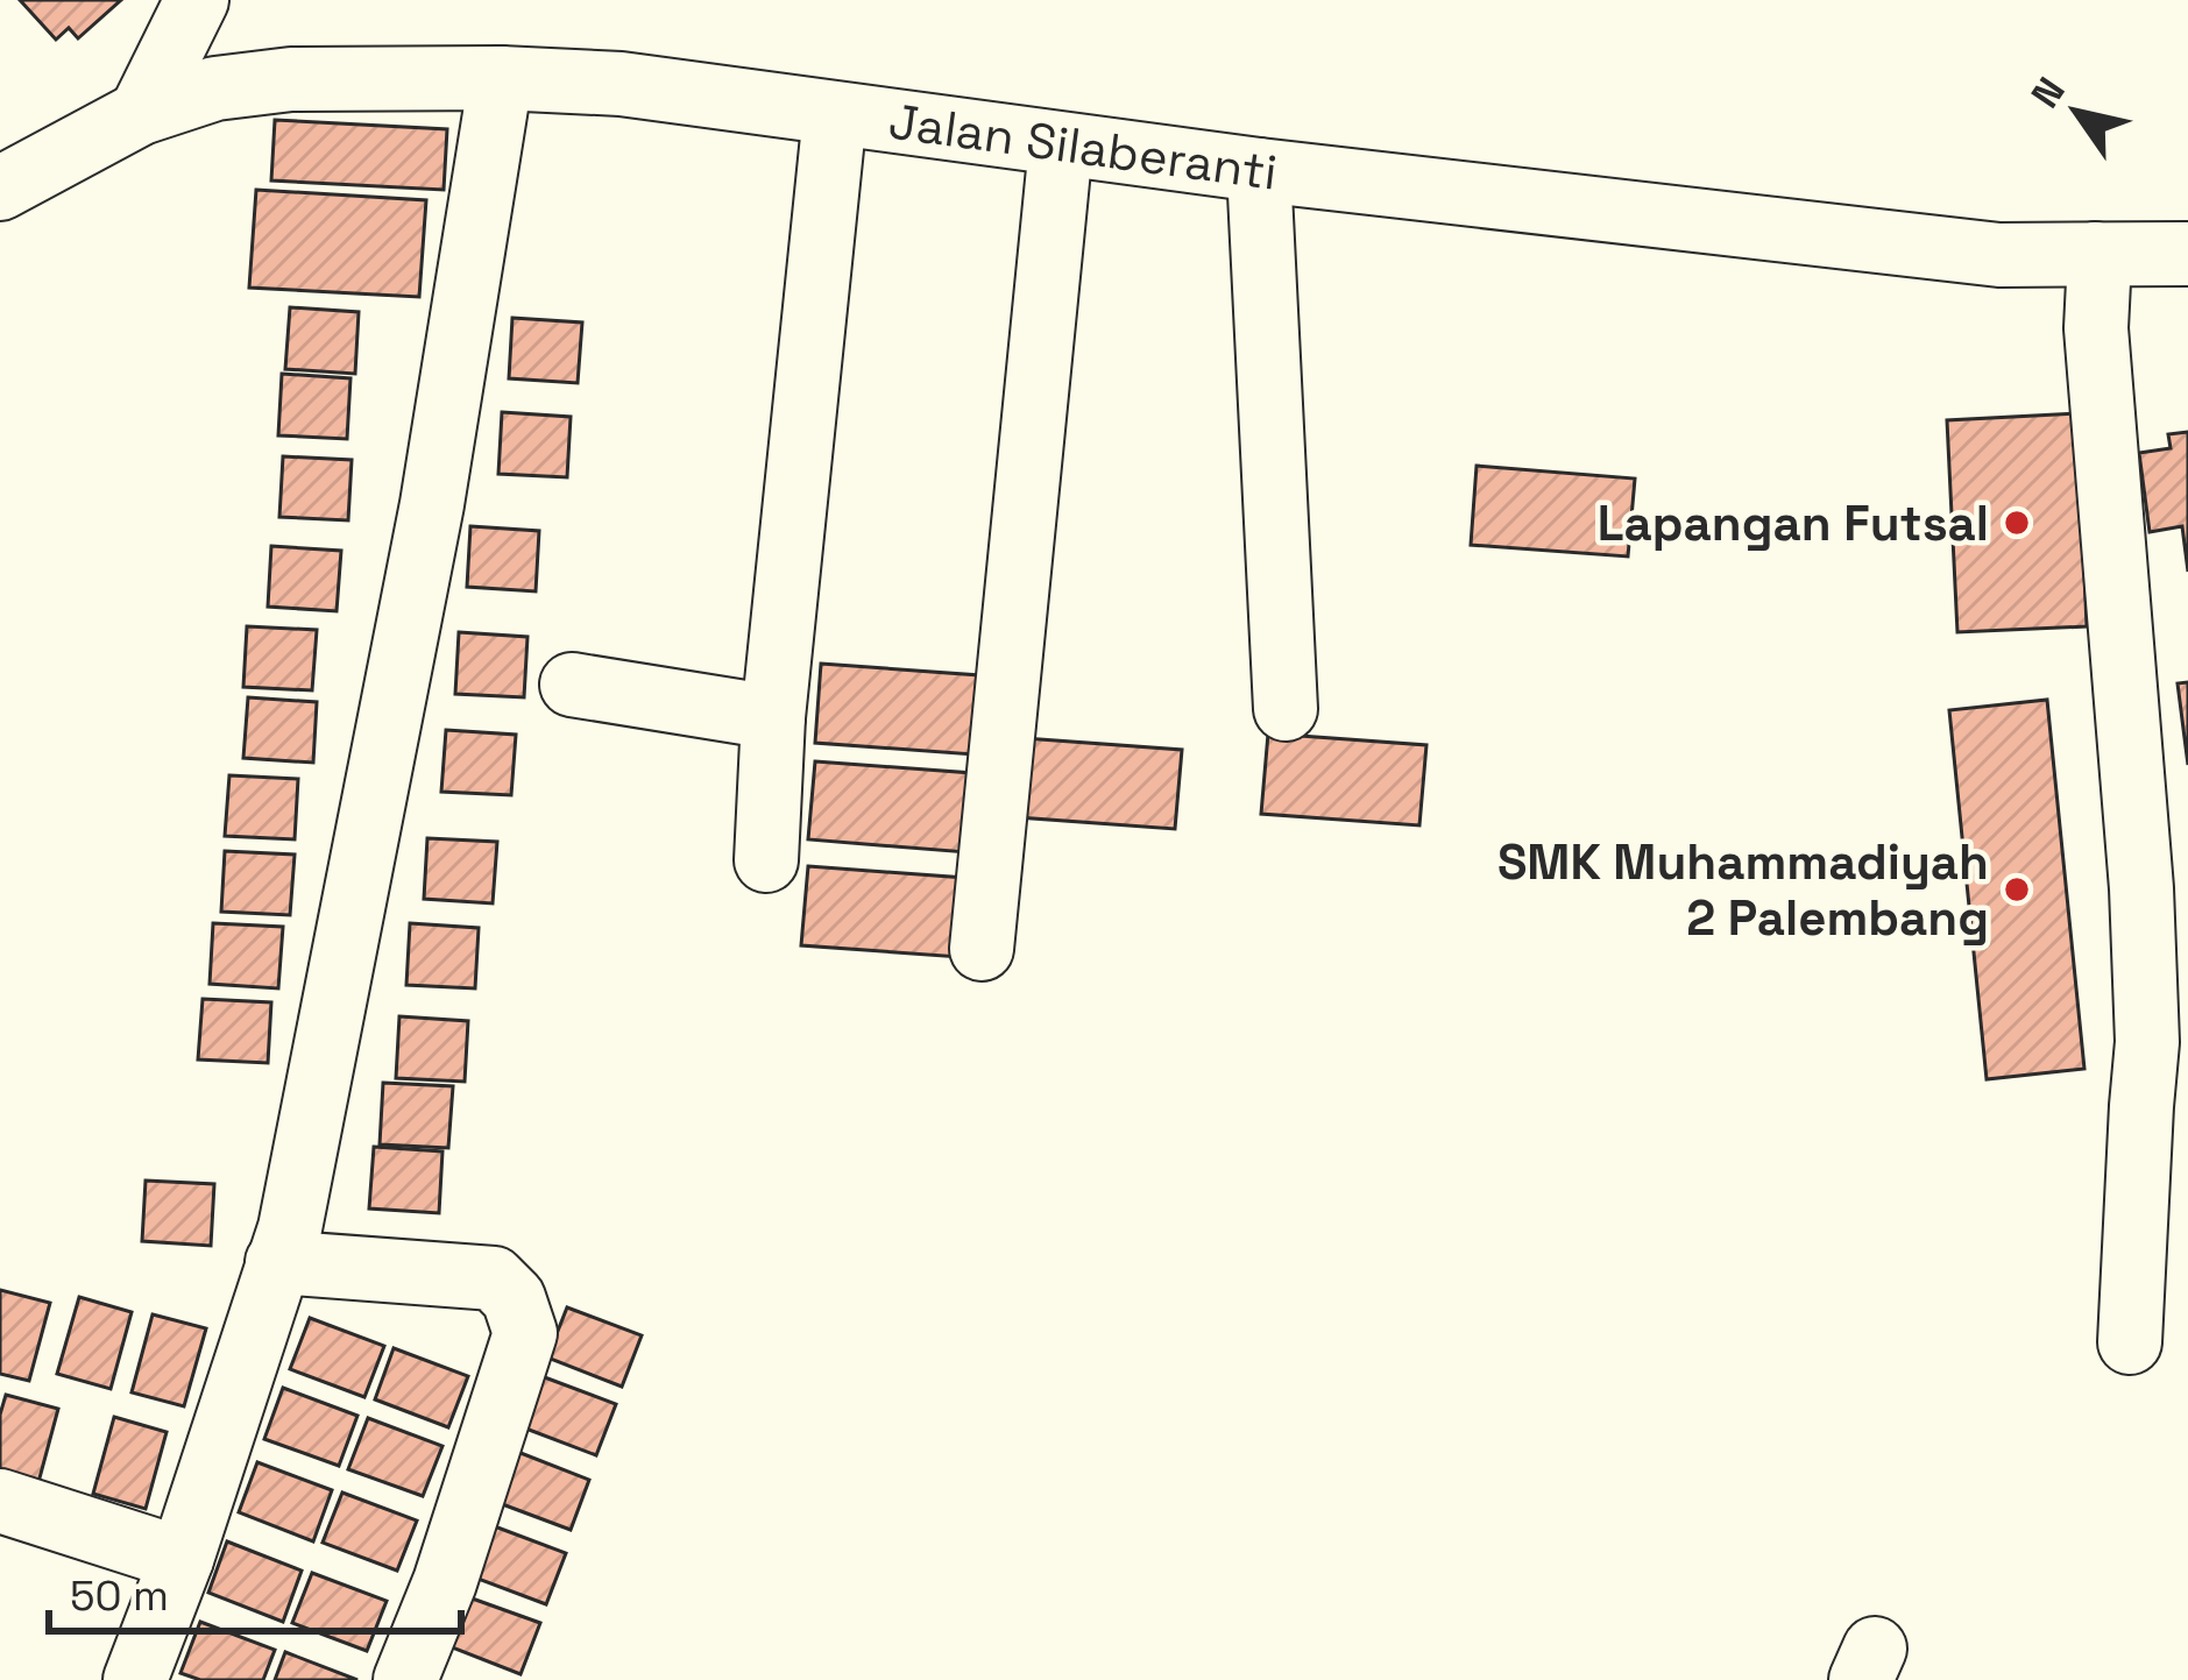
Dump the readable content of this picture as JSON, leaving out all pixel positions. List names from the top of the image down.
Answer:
{
  "streets": {
    "street": ["Jalan Silaberanti"]
  },
  "places": ["Lapangan Futsal", "SMK Muhammadiyah 2 Palembang"],
  "scale_bar": "50 m",
  "north": "top left"
}
